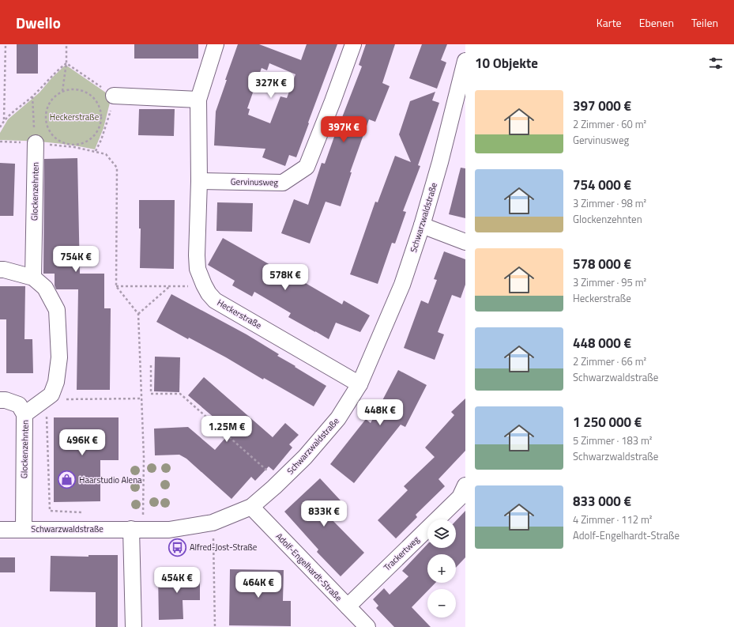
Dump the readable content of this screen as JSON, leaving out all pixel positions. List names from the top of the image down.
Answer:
{
  "streets": {
    "street": [
      "Gervinusweg",
      "Glockenzehnten",
      "Schwarzwaldstraße",
      "Heckerstraße",
      "Trackertweg",
      "Adolf-Engelhardt-Straße"
    ]
  },
  "crossings": [
    ["Gervinusweg", "Heckerstraße"],
    ["Glockenzehnten", "Schwarzwaldstraße"],
    ["Schwarzwaldstraße", "Heckerstraße"],
    ["Schwarzwaldstraße", "Adolf-Engelhardt-Straße"],
    ["Trackertweg", "Adolf-Engelhardt-Straße"]
  ],
  "parks": ["Heckerstraße"],
  "places": {
    "shop": ["Haarstudio Alena"],
    "bus stop": ["Alfred-Jost-Straße"]
  },
  "page": {
    "header": "Dwello",
    "nav": ["Karte", "Ebenen", "Teilen"],
    "heading": "10 Objekte",
    "price": [
      "327K €",
      "397K €",
      "754K €",
      "578K €",
      "448K €",
      "1.25M €",
      "496K €",
      "833K €",
      "454K €",
      "464K €"
    ],
    "list": [
      {
        "name": "397 000 €",
        "note": "2 Zimmer · 60 m² · Gervinusweg"
      },
      {
        "name": "754 000 €",
        "note": "3 Zimmer · 98 m² · Glockenzehnten"
      },
      {
        "name": "578 000 €",
        "note": "3 Zimmer · 95 m² · Heckerstraße"
      },
      {
        "name": "448 000 €",
        "note": "2 Zimmer · 66 m² · Schwarzwaldstraße"
      },
      {
        "name": "1 250 000 €",
        "note": "5 Zimmer · 183 m² · Schwarzwaldstraße"
      },
      {
        "name": "833 000 €",
        "note": "4 Zimmer · 112 m² · Adolf-Engelhardt-Straße"
      }
    ],
    "map_buttons": ["+", "−"]
  }
}
